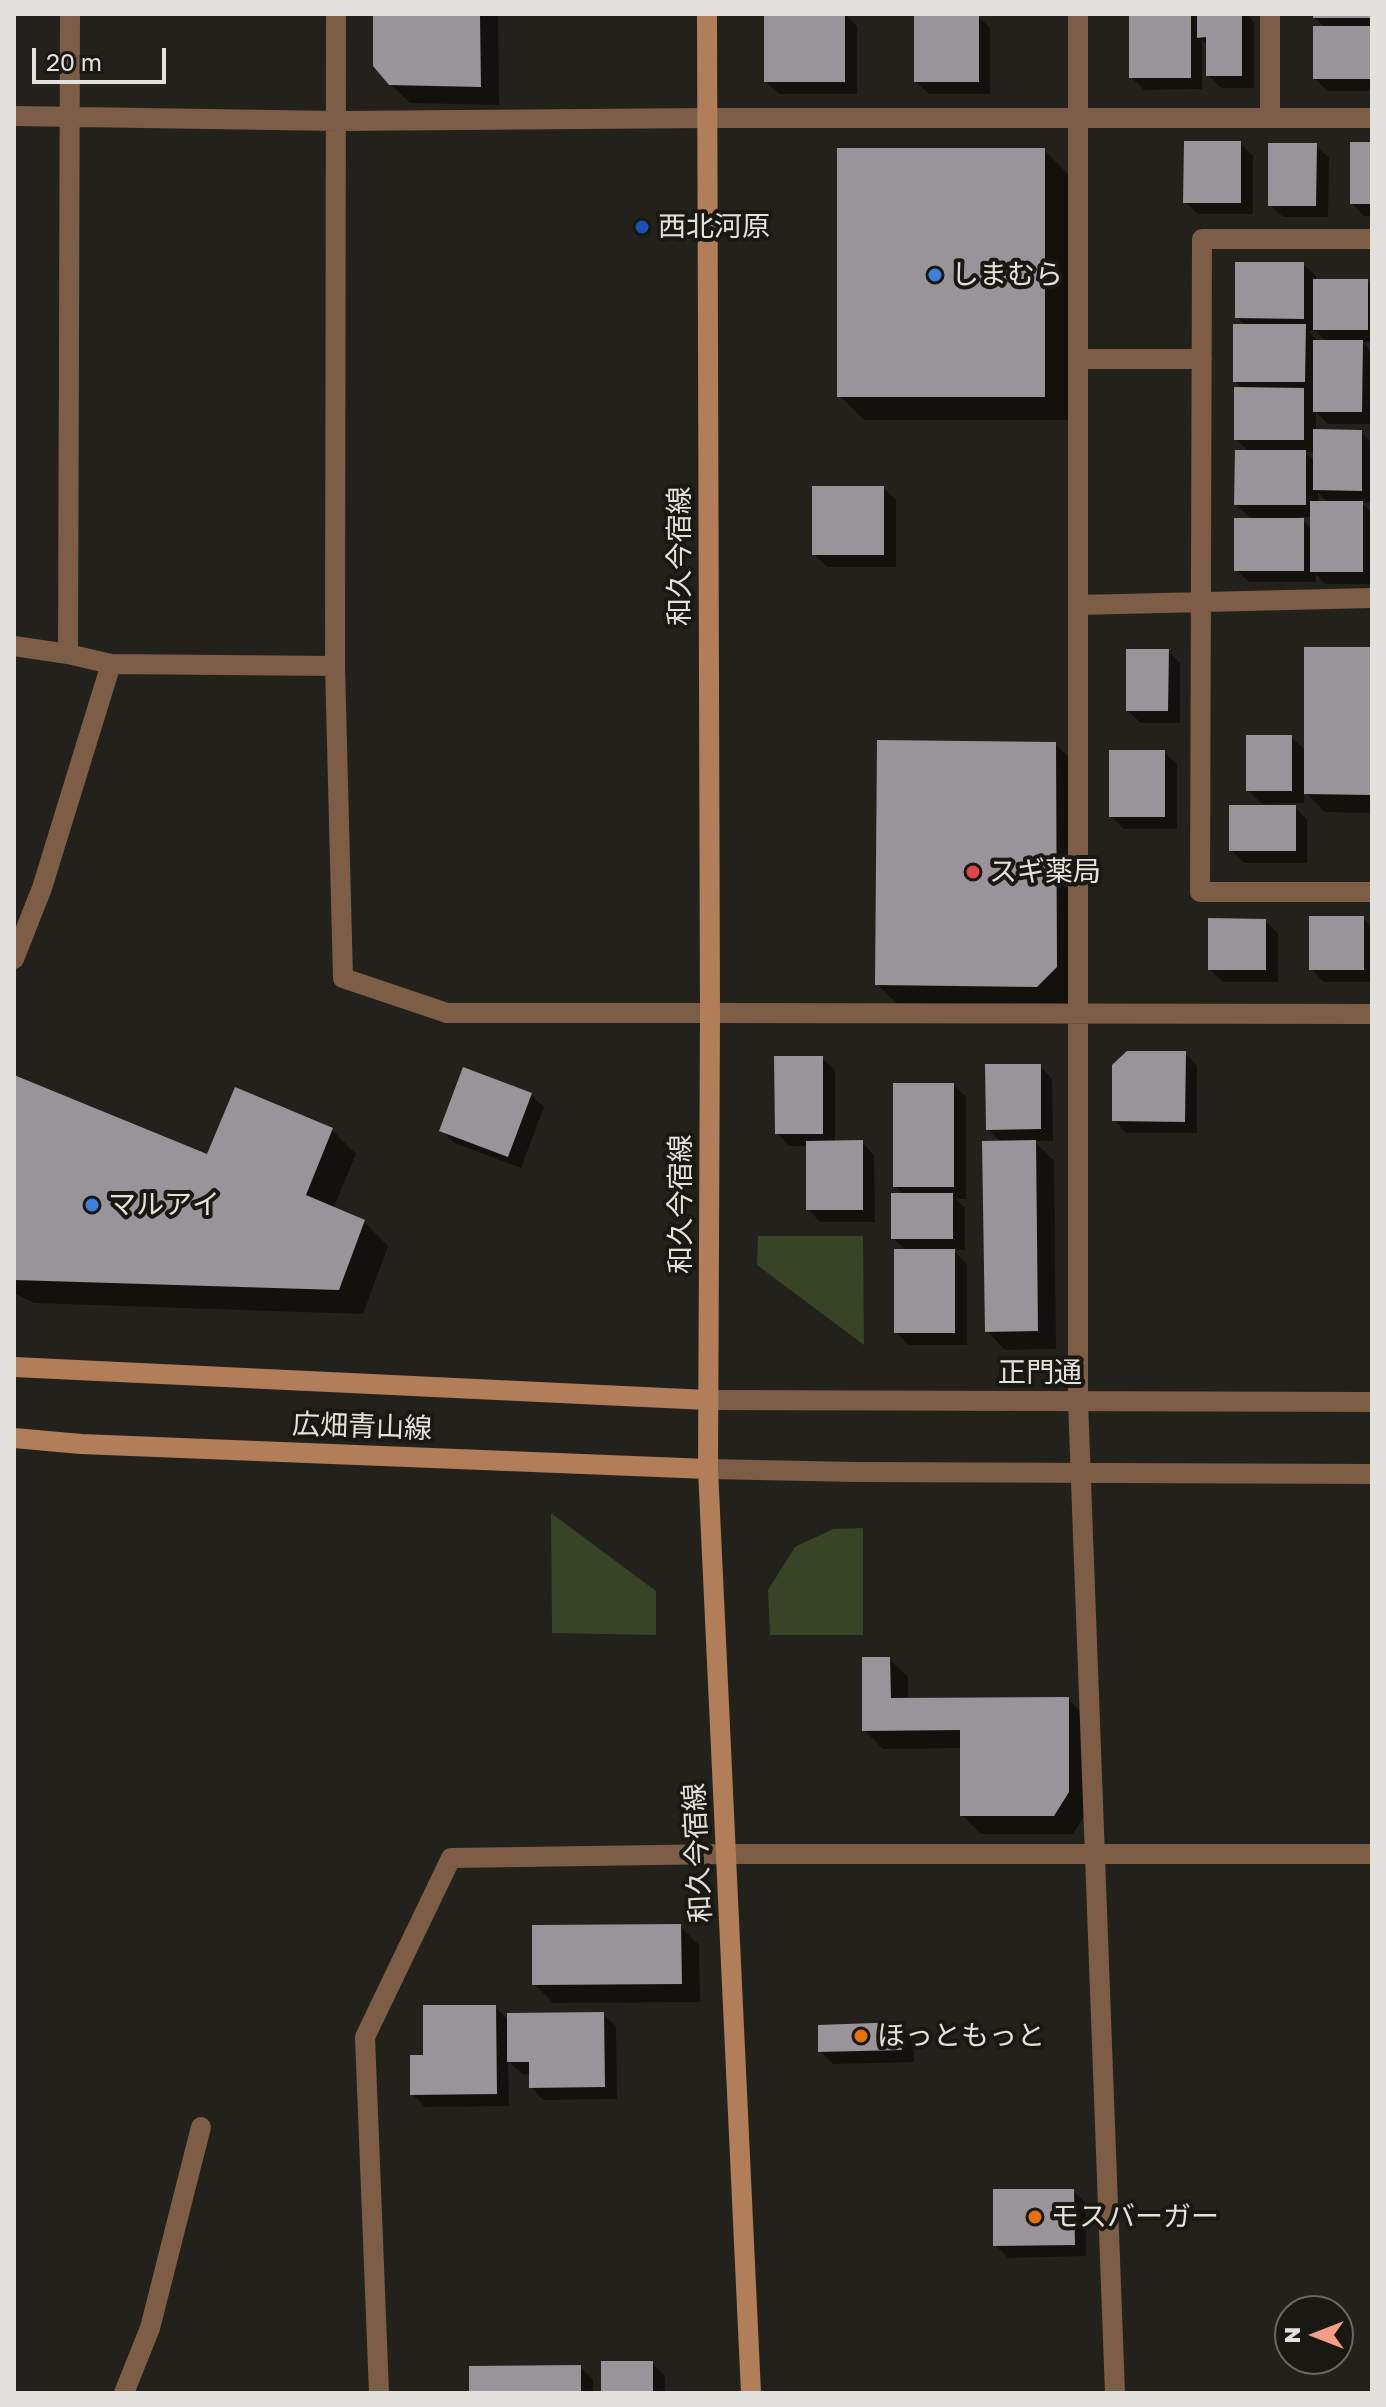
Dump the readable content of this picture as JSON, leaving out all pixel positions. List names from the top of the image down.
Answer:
{
  "streets": {
    "main road": ["和久今宿線", "広畑青山線"],
    "street": ["正門通"]
  },
  "crossings": [
    ["和久今宿線", "正門通"],
    ["和久今宿線", "広畑青山線"],
    ["正門通", "広畑青山線"]
  ],
  "places": [
    "西北河原",
    "しまむら",
    "スギ薬局",
    "マルアイ",
    "ほっともっと",
    "モスバーガー"
  ],
  "scale_bar": "20 m",
  "north": "left"
}
